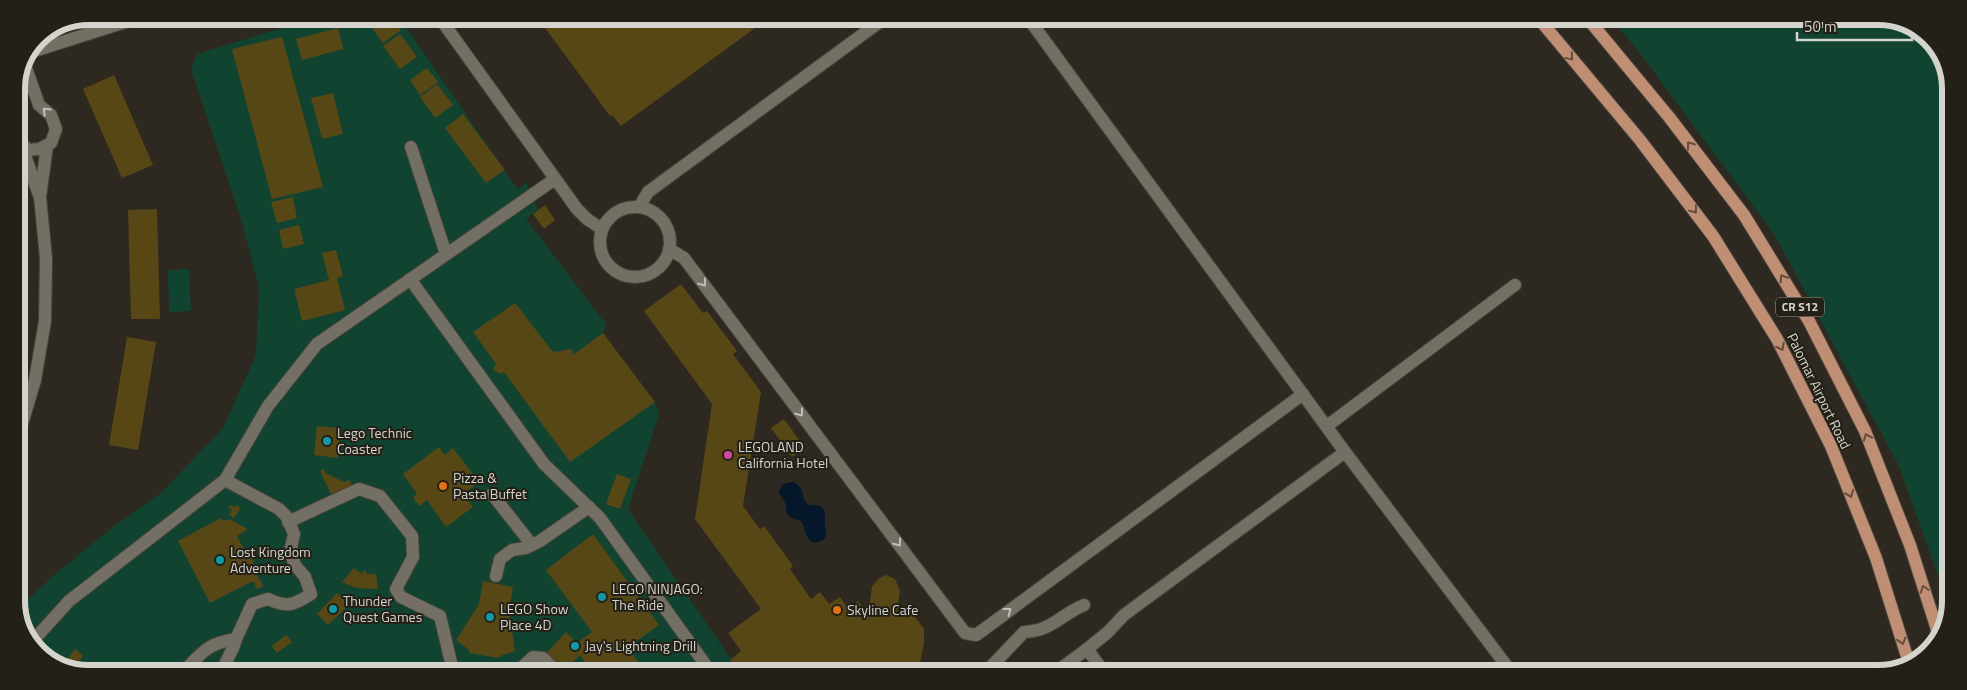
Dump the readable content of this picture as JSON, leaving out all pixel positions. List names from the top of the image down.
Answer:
{
  "streets": {
    "main road": ["CR S12", "Palomar Airport Road"]
  },
  "places": [
    "Lego Technic Coaster",
    "LEGOLAND California Hotel",
    "Pizza & Pasta Buffet",
    "Lost Kingdom Adventure",
    "LEGO NINJAGO: The Ride",
    "Thunder Quest Games",
    "Skyline Cafe",
    "LEGO Show Place 4D",
    "Jay's Lightning Drill"
  ],
  "scale_bar": "50 m"
}
